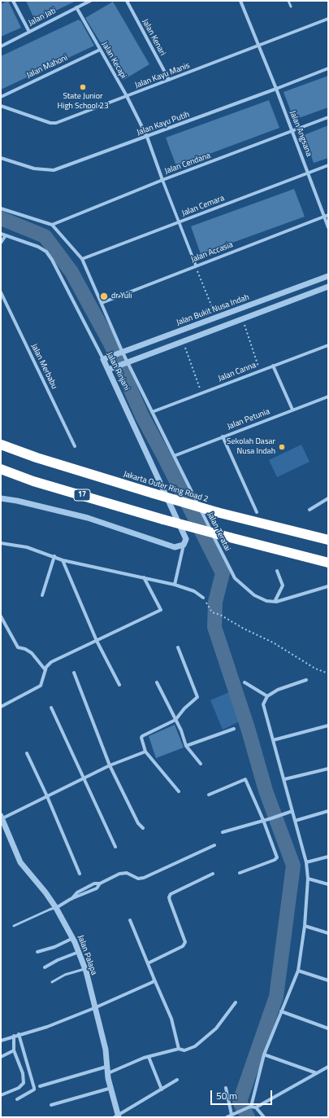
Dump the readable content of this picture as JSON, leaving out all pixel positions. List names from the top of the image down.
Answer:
{
  "streets": {
    "highway": ["Jakarta Outer Ring Road 2", "17"],
    "street": [
      "Jalan Jati",
      "Jalan Kenari",
      "Jalan Kecapi",
      "Jalan Mahoni",
      "Jalan Kayu Manis",
      "Jalan Kayu Putih",
      "Jalan Angsana",
      "Jalan Cendana",
      "Jalan Cemara",
      "Jalan Accasia",
      "Jalan Bukit Nusa Indah",
      "Jalan Merbabu",
      "Jalan Rinjani",
      "Jalan Canna",
      "Jalan Petunia",
      "Jalan Teratai",
      "Jalan Palapa"
    ]
  },
  "crossings": [
    ["Jalan Jati", "Jalan Kecapi"],
    ["Jalan Kenari", "Jalan Kayu Manis"],
    ["Jalan Kecapi", "Jalan Mahoni"],
    ["Jalan Kecapi", "Jalan Kayu Manis"],
    ["Jalan Kecapi", "Jalan Kayu Putih"],
    ["Jalan Kecapi", "Jalan Cendana"],
    ["Jalan Kecapi", "Jalan Cemara"],
    ["Jalan Kecapi", "Jalan Accasia"],
    ["Jalan Kayu Manis", "Jalan Angsana"],
    ["Jalan Kayu Putih", "Jalan Angsana"],
    ["Jalan Angsana", "Jalan Cendana"],
    ["Jalan Angsana", "Jalan Cemara"],
    ["Jalan Angsana", "Jalan Accasia"],
    ["Jalan Cendana", "Jalan Teratai"],
    ["Jalan Cemara", "Jalan Teratai"],
    ["Jalan Accasia", "Jalan Teratai"],
    ["Jalan Bukit Nusa Indah", "Jalan Rinjani"],
    ["Jalan Bukit Nusa Indah", "Jalan Teratai"],
    ["Jalan Canna", "Jalan Teratai"],
    ["Jalan Petunia", "Jalan Teratai"]
  ],
  "places": ["State Junior High School 23", "dr Yuli", "Sekolah Dasar Nusa Indah"],
  "scale_bar": "50 m"
}
